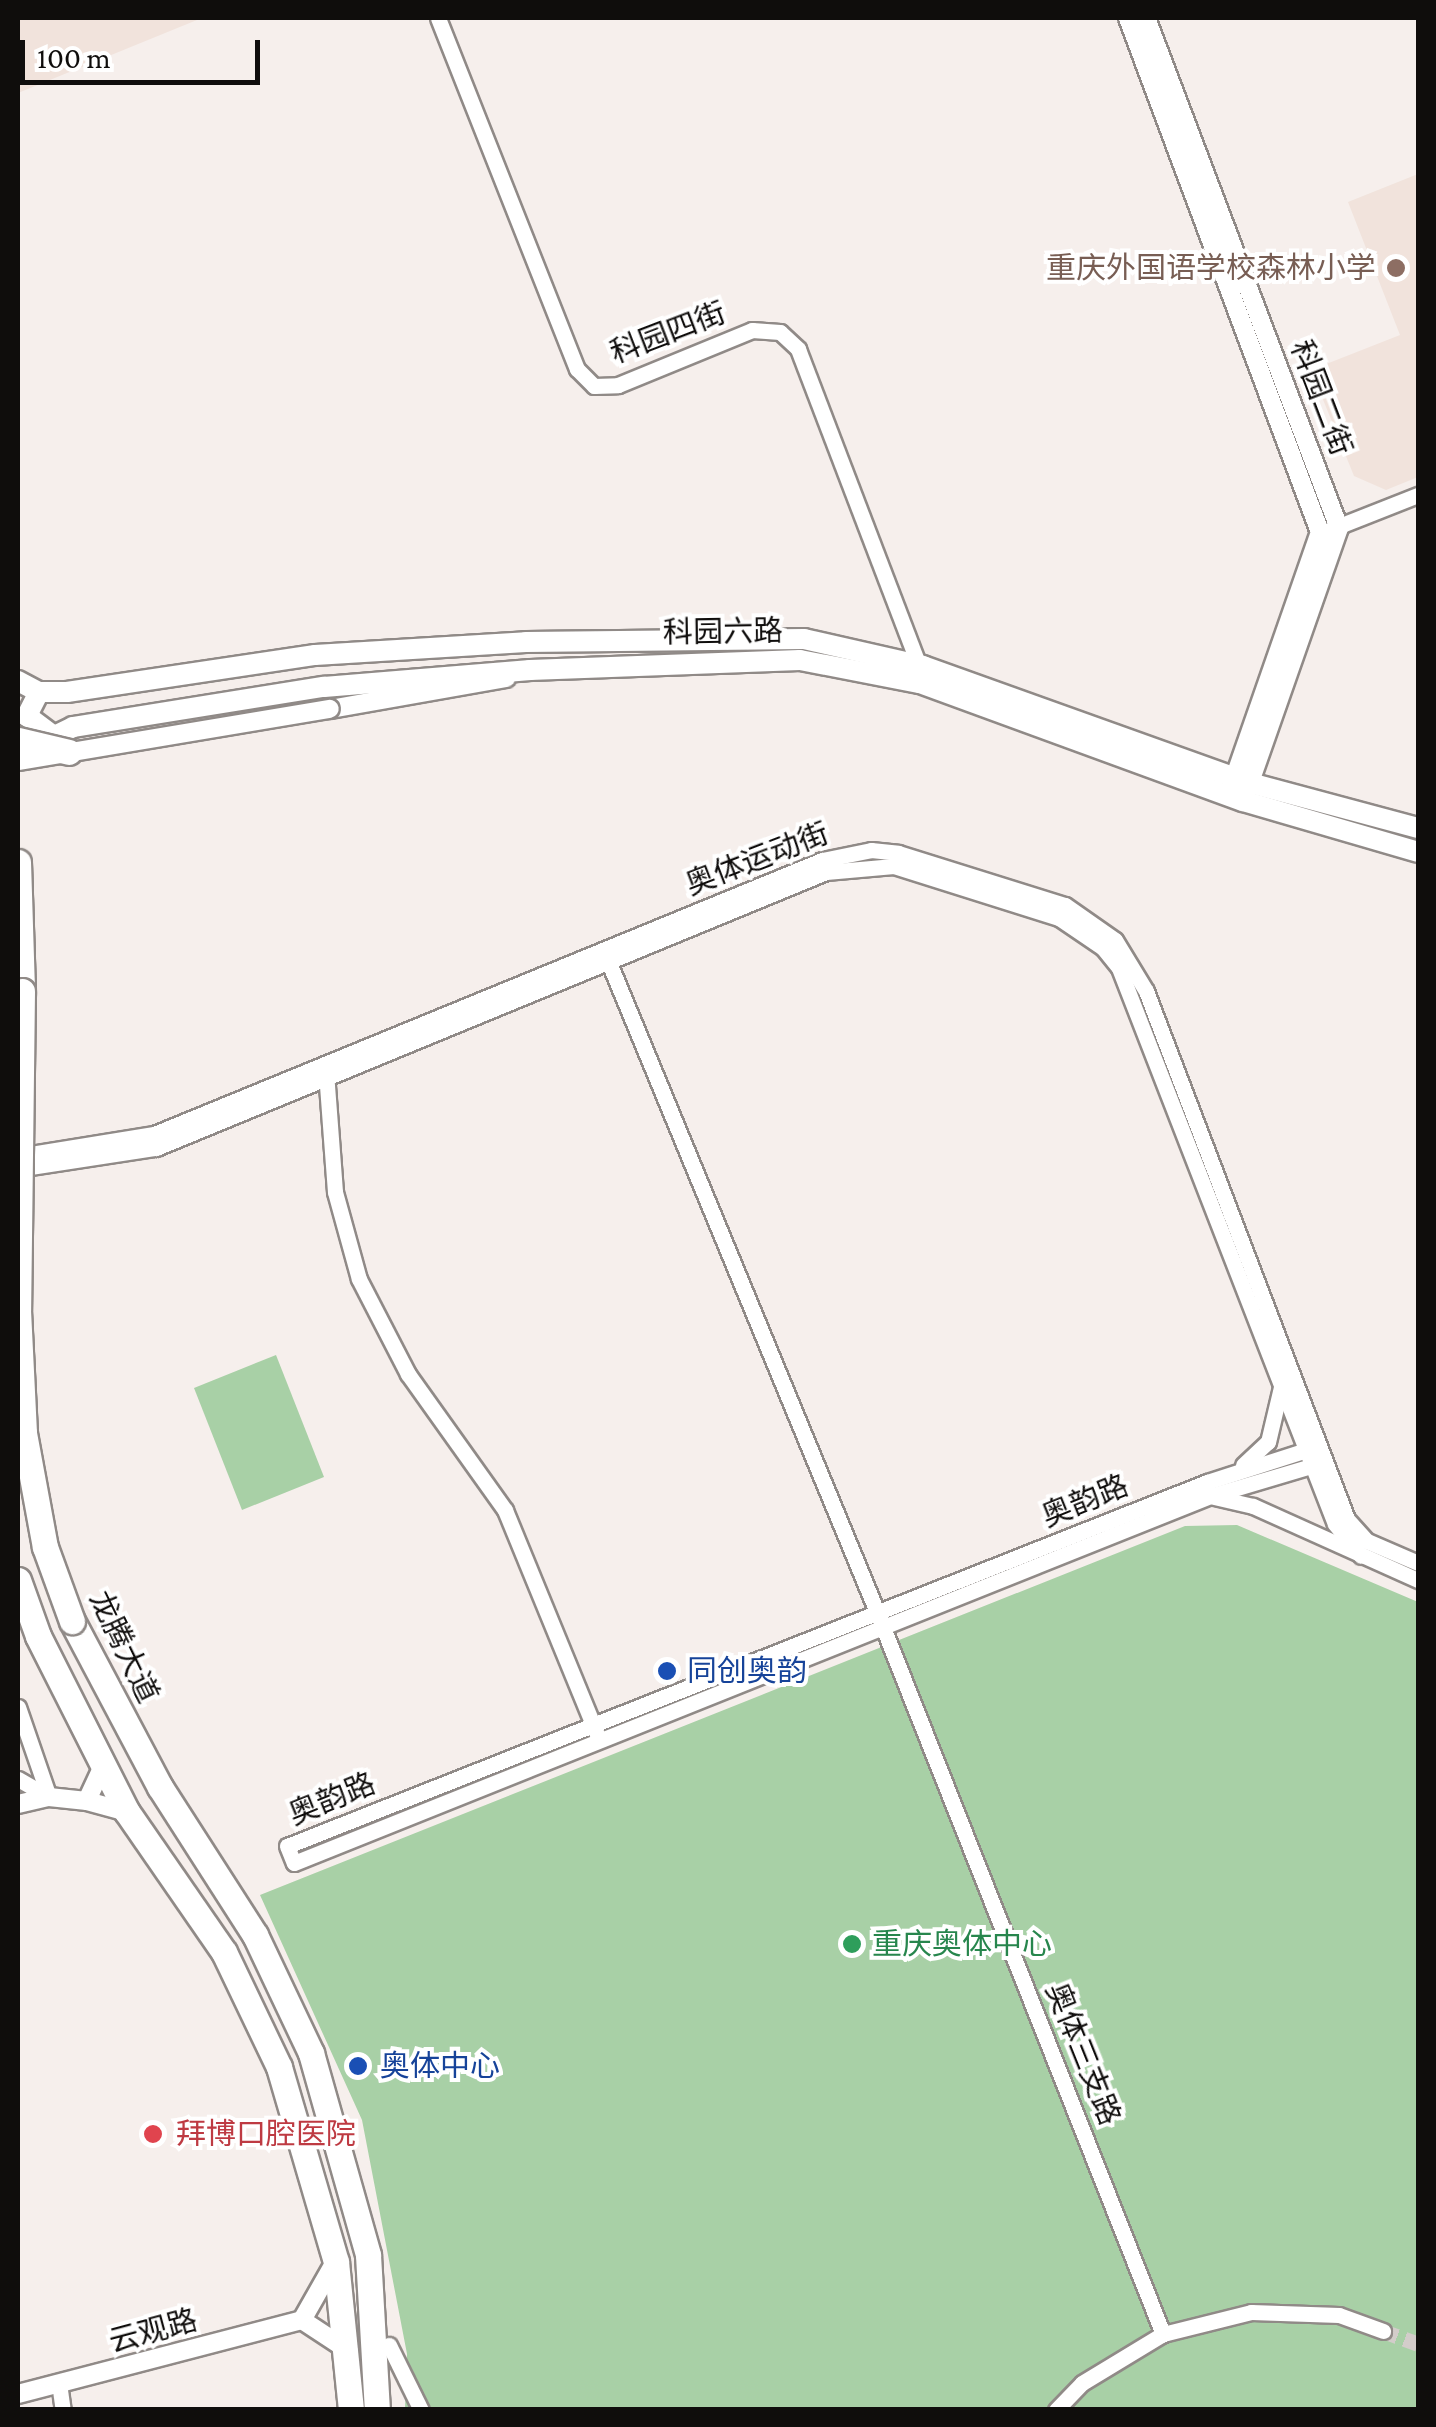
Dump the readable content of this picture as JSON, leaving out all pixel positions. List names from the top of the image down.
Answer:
{
  "streets": {
    "highway": ["龙腾大道"],
    "main road": ["科园六路"],
    "street": [
      "科园四街",
      "科园二街",
      "奥体运动街",
      "奥韵路",
      "奥体三支路",
      "云观路"
    ]
  },
  "crossings": [
    ["科园四街", "科园六路"],
    ["奥体运动街", "奥韵路"],
    ["奥体运动街", "奥体三支路"],
    ["奥韵路", "奥体三支路"]
  ],
  "places": [
    "重庆外国语学校森林小学",
    "同创奥韵",
    "重庆奥体中心",
    "奥体中心",
    "拜博口腔医院"
  ],
  "scale_bar": "100 m"
}
